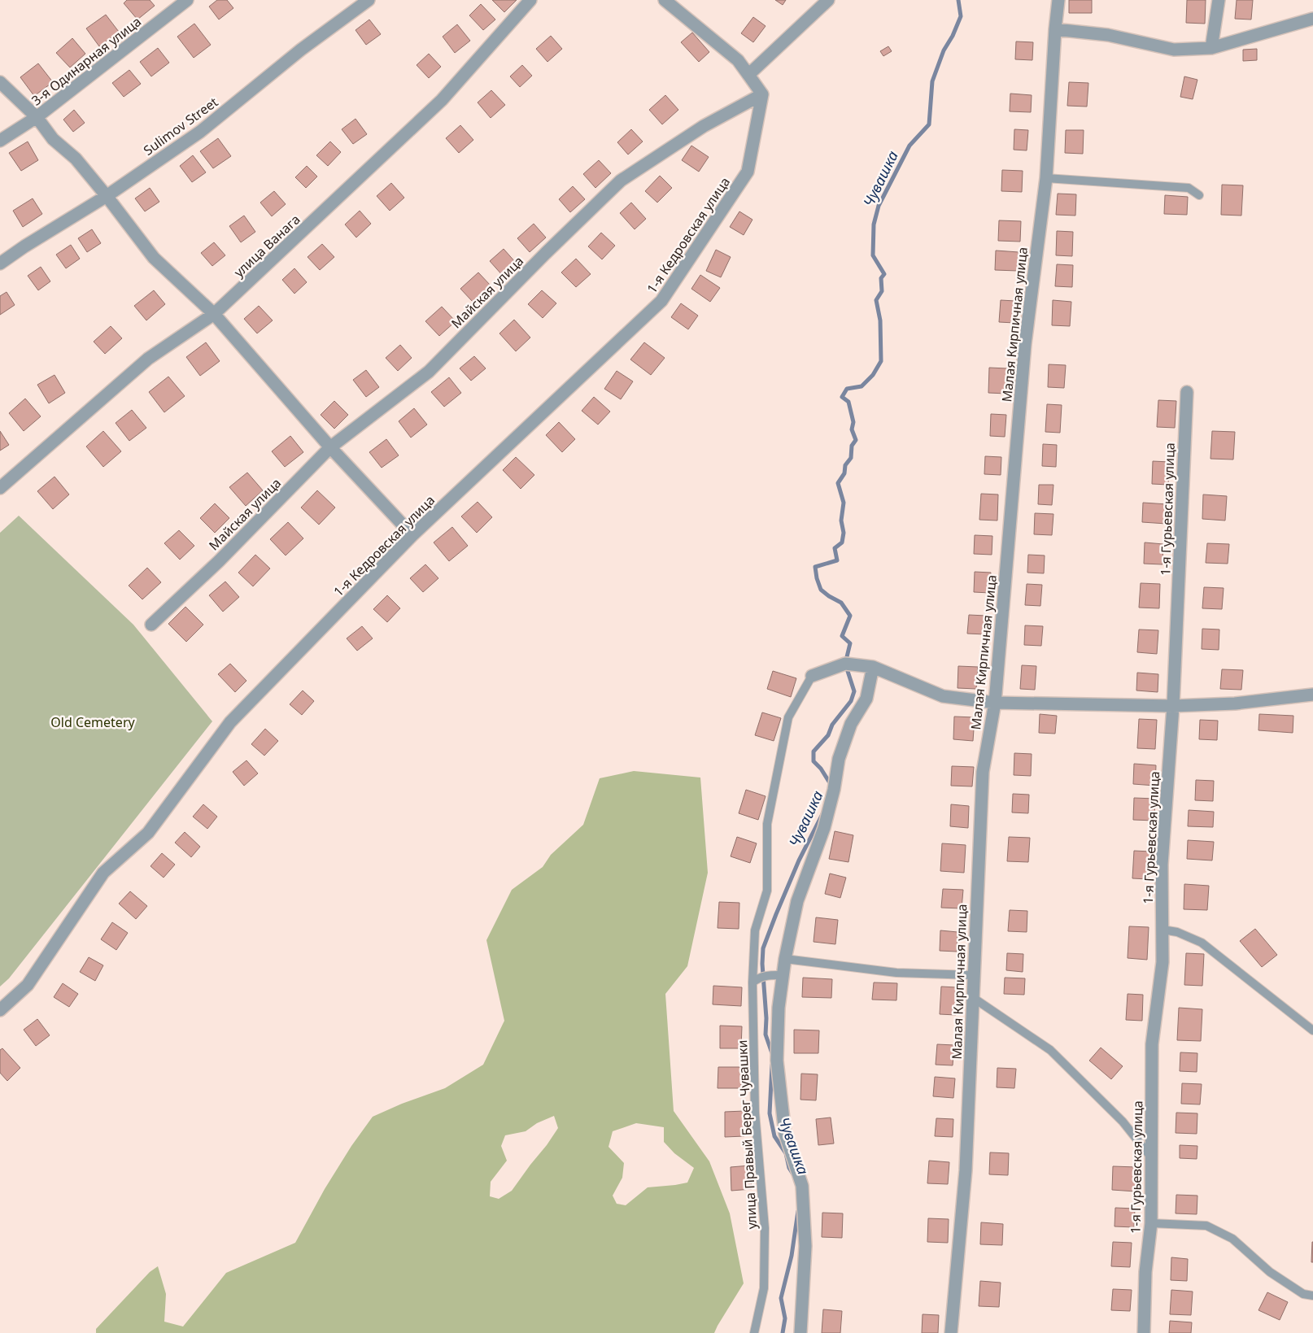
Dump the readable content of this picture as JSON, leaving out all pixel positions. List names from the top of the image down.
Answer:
{
  "streets": {
    "street": [
      "3-я Одинарная улица",
      "Sulimov Street",
      "1-я Кедровская улица",
      "улица Ванага",
      "Майская улица",
      "Малая Кирпичная улица",
      "1-я Гурьевская улица"
    ],
    "lane": ["улица Правый Берег Чувашки"]
  },
  "crossings": [
    ["1-я Кедровская улица", "Майская улица"]
  ],
  "water": ["Чувашка"],
  "parks": ["Old Cemetery"]
}
